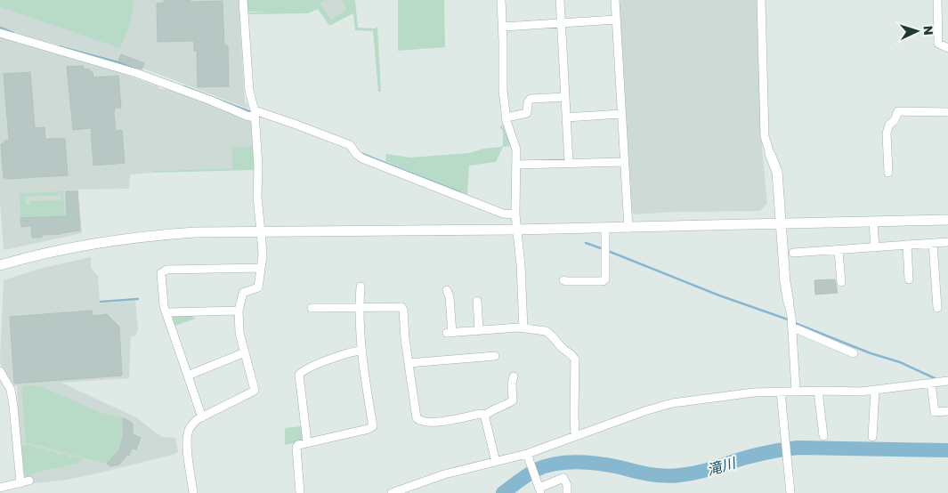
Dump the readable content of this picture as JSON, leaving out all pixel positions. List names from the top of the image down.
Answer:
{
  "water": ["滝川"],
  "north": "right"
}
